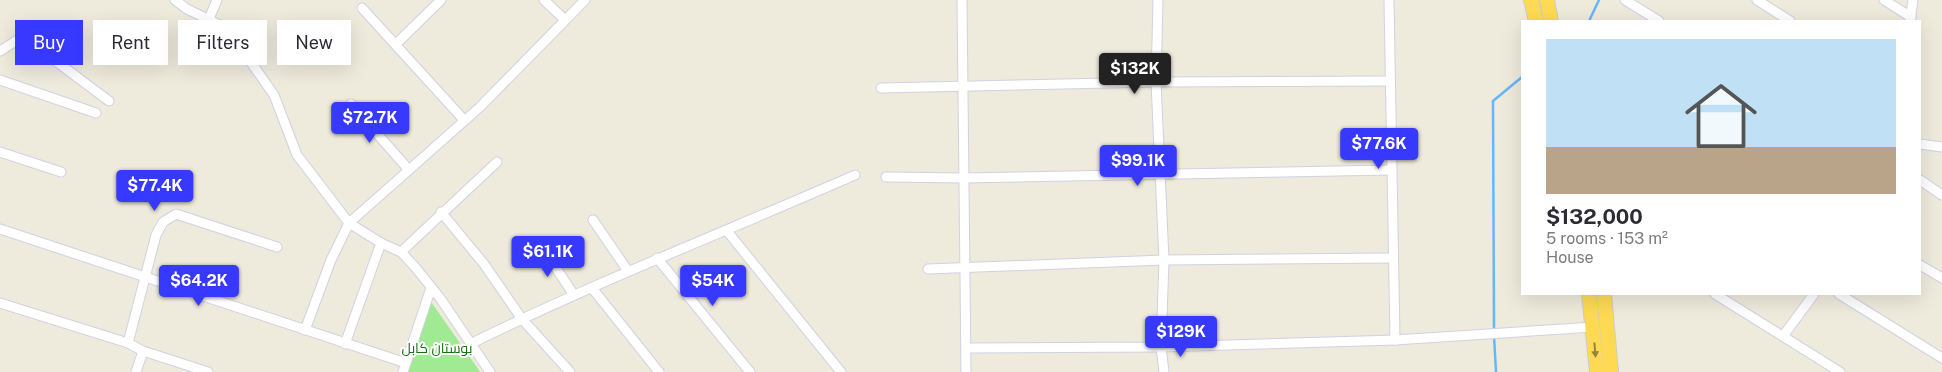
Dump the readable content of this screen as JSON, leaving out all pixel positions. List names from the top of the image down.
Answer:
{
  "parks": ["بوستان کابل"],
  "page": {
    "chip": [
      "Buy",
      "Rent",
      "Filters",
      "New"
    ],
    "list": [
      {
        "name": "$132,000",
        "note": "5 rooms · 153 m² · House"
      }
    ],
    "price": [
      "$132K",
      "$72.7K",
      "$77.6K",
      "$99.1K",
      "$77.4K",
      "$61.1K",
      "$64.2K",
      "$54K",
      "$129K"
    ]
  }
}
